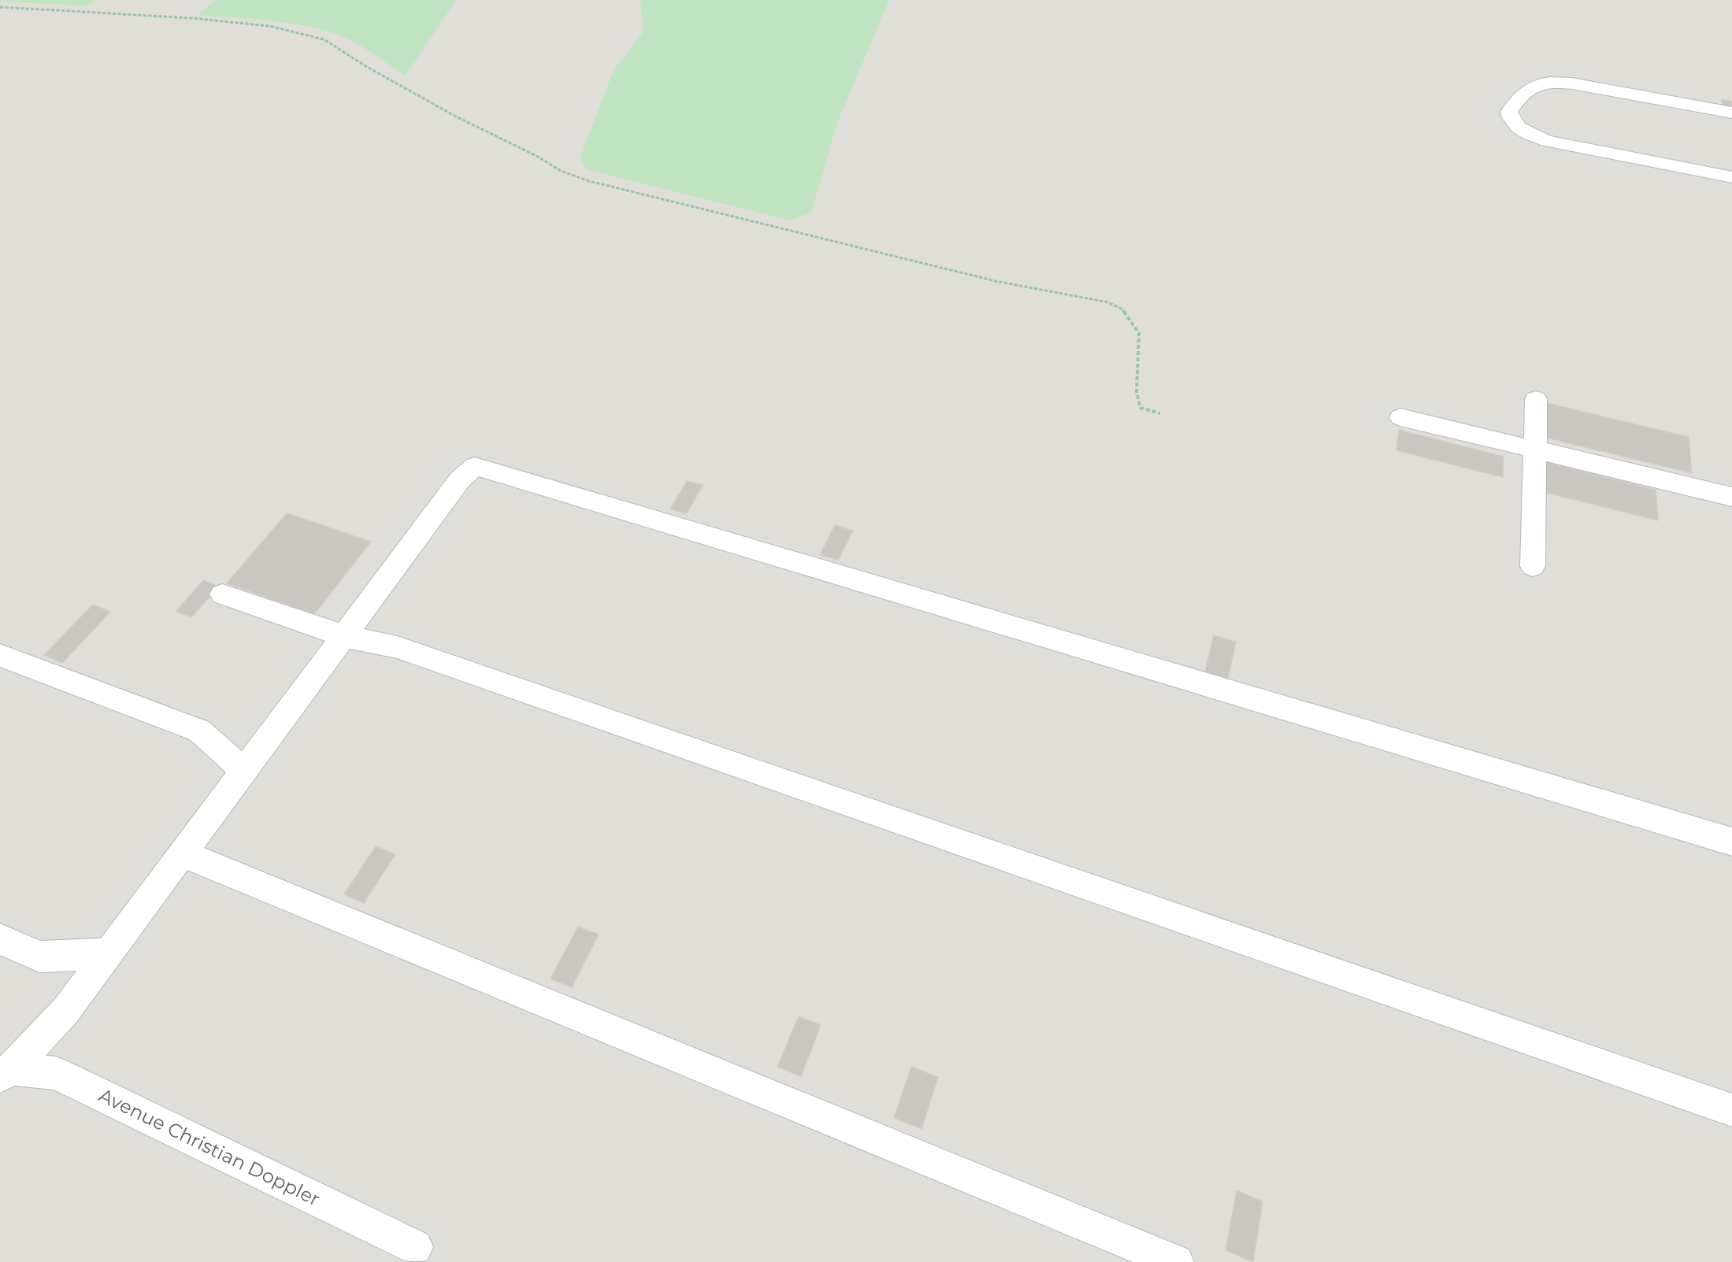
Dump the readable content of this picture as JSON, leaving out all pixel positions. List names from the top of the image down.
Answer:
{
  "streets": {
    "street": ["Avenue Christian Doppler"]
  }
}
